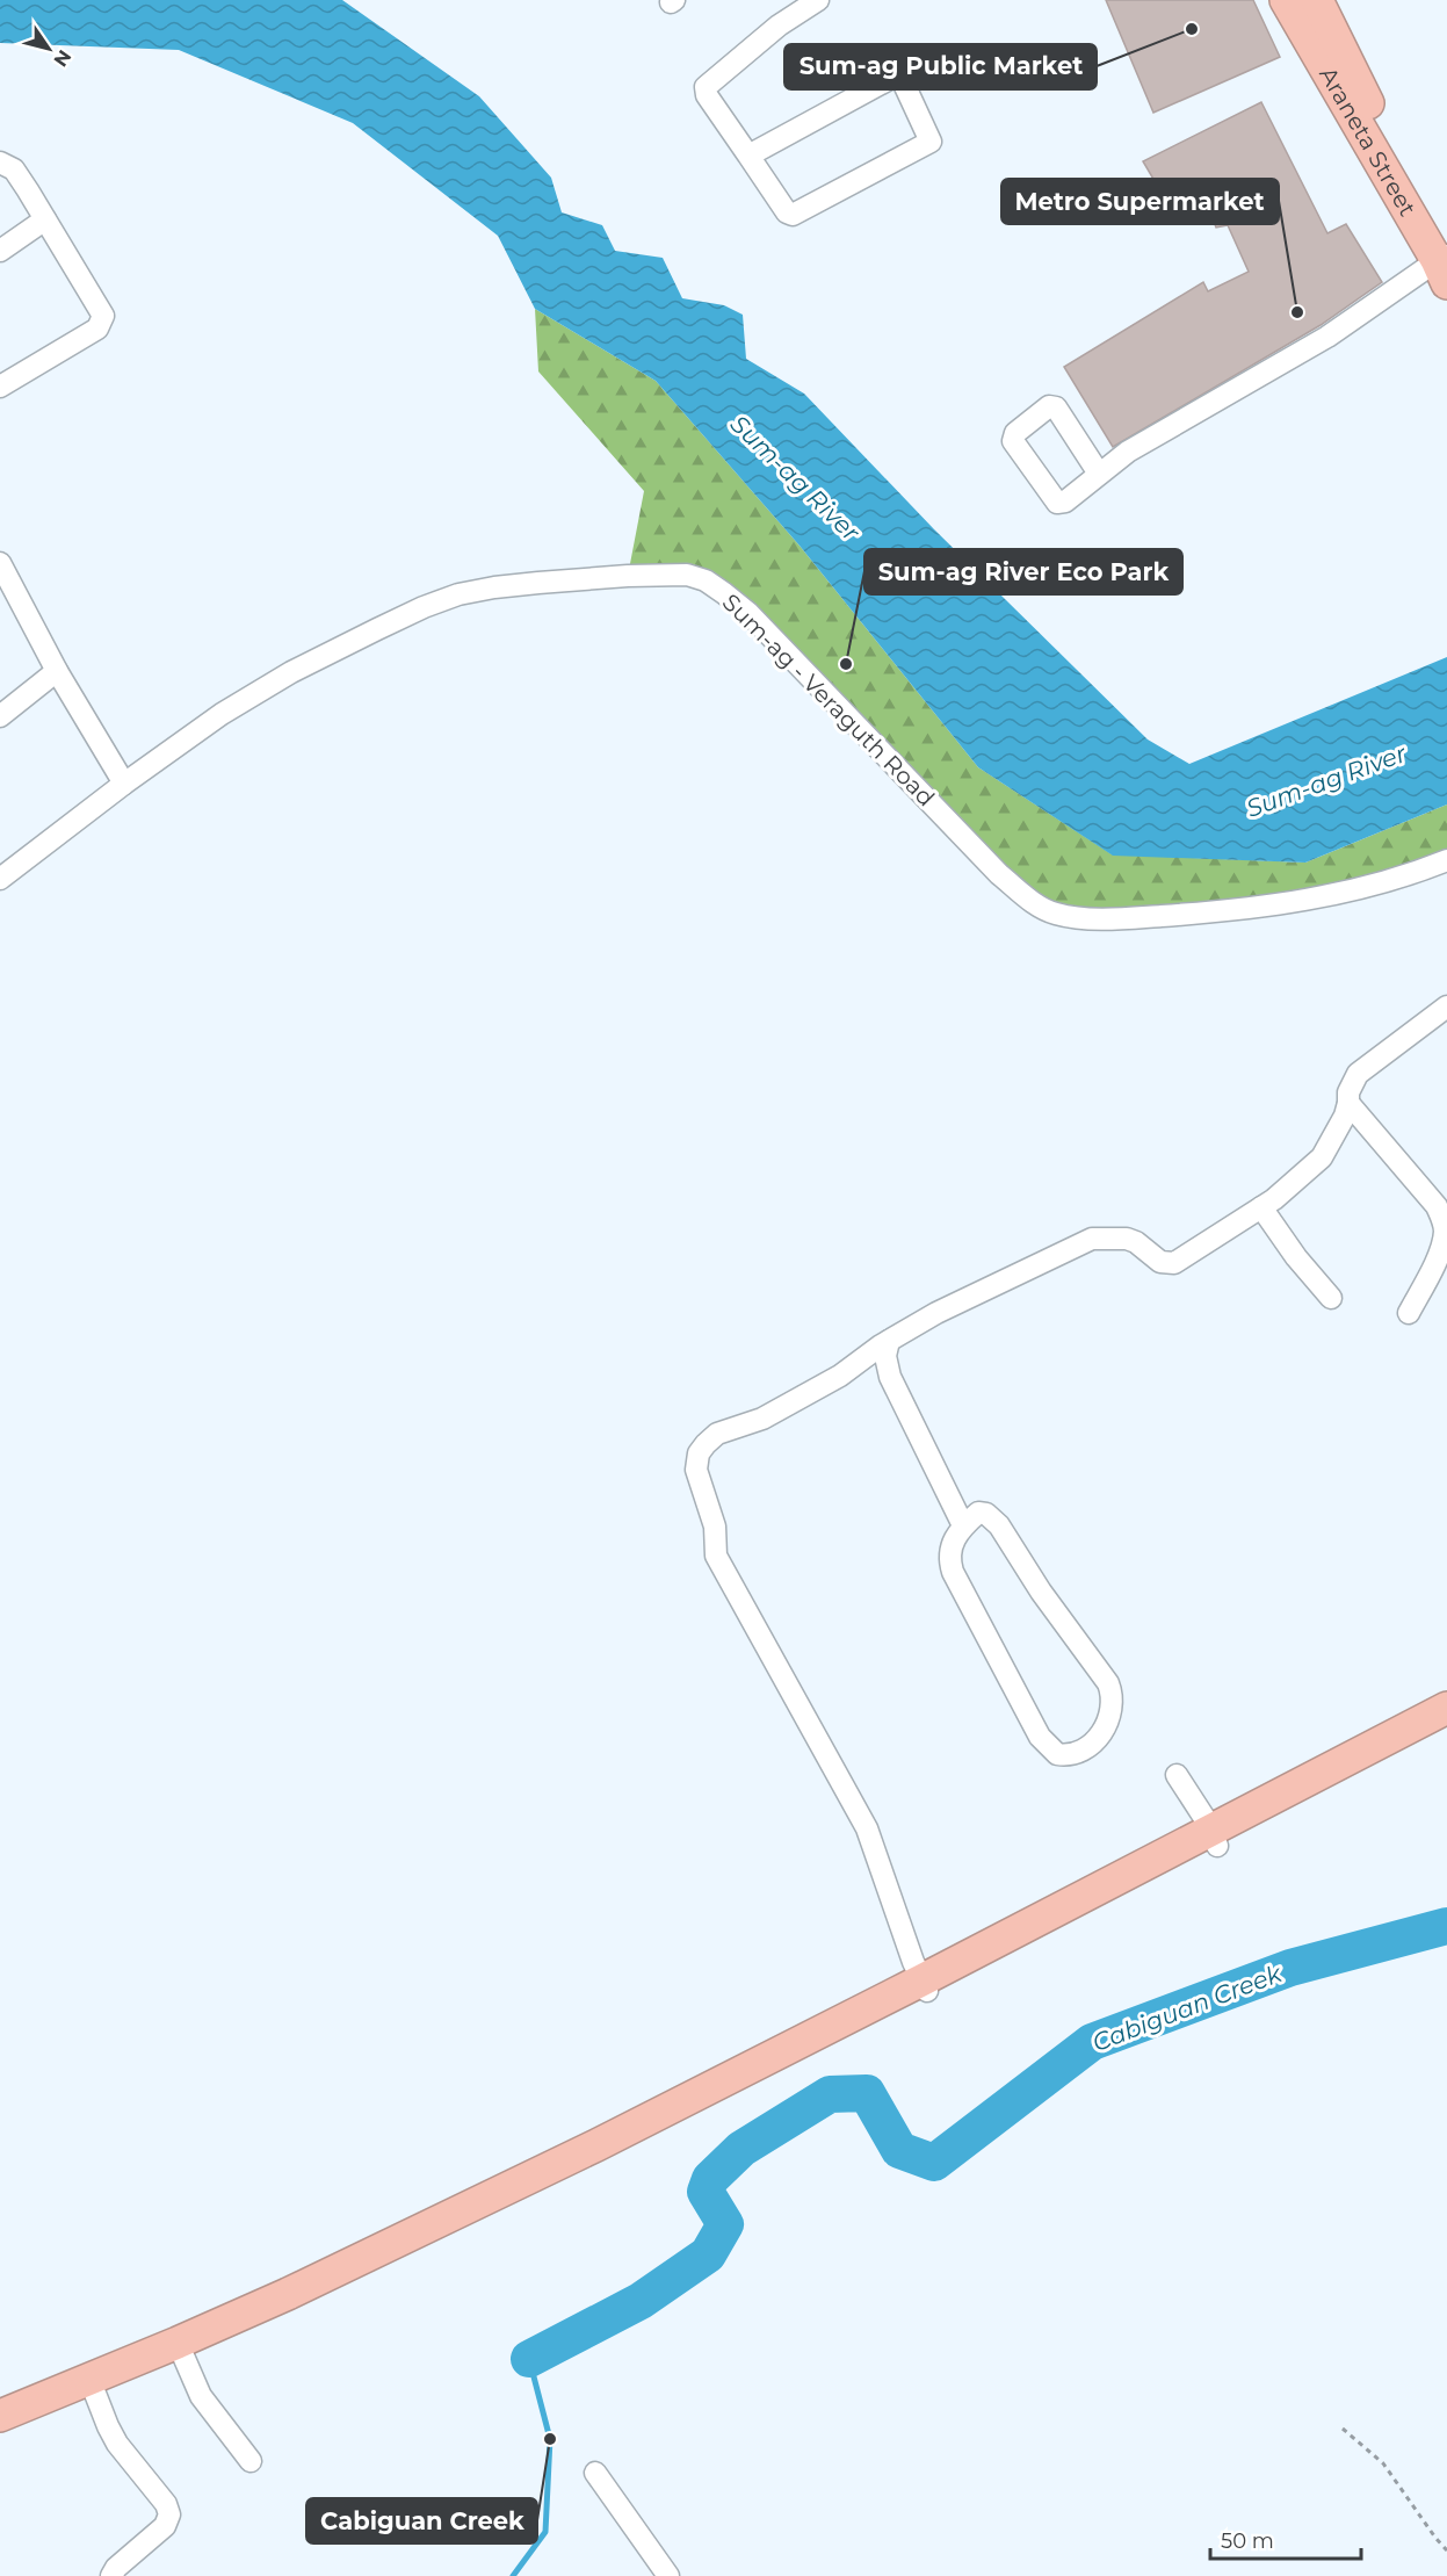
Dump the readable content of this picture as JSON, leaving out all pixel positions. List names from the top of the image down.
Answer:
{
  "streets": {
    "highway": ["Araneta Street"],
    "street": ["Sum-ag - Veraguth Road"]
  },
  "water": ["Sum-ag River", "Cabiguan Creek"],
  "places": [
    "Sum-ag Public Market",
    "Metro Supermarket",
    "Sum-ag River Eco Park",
    "Cabiguan Creek"
  ],
  "scale_bar": "50 m",
  "north": "bottom right"
}
